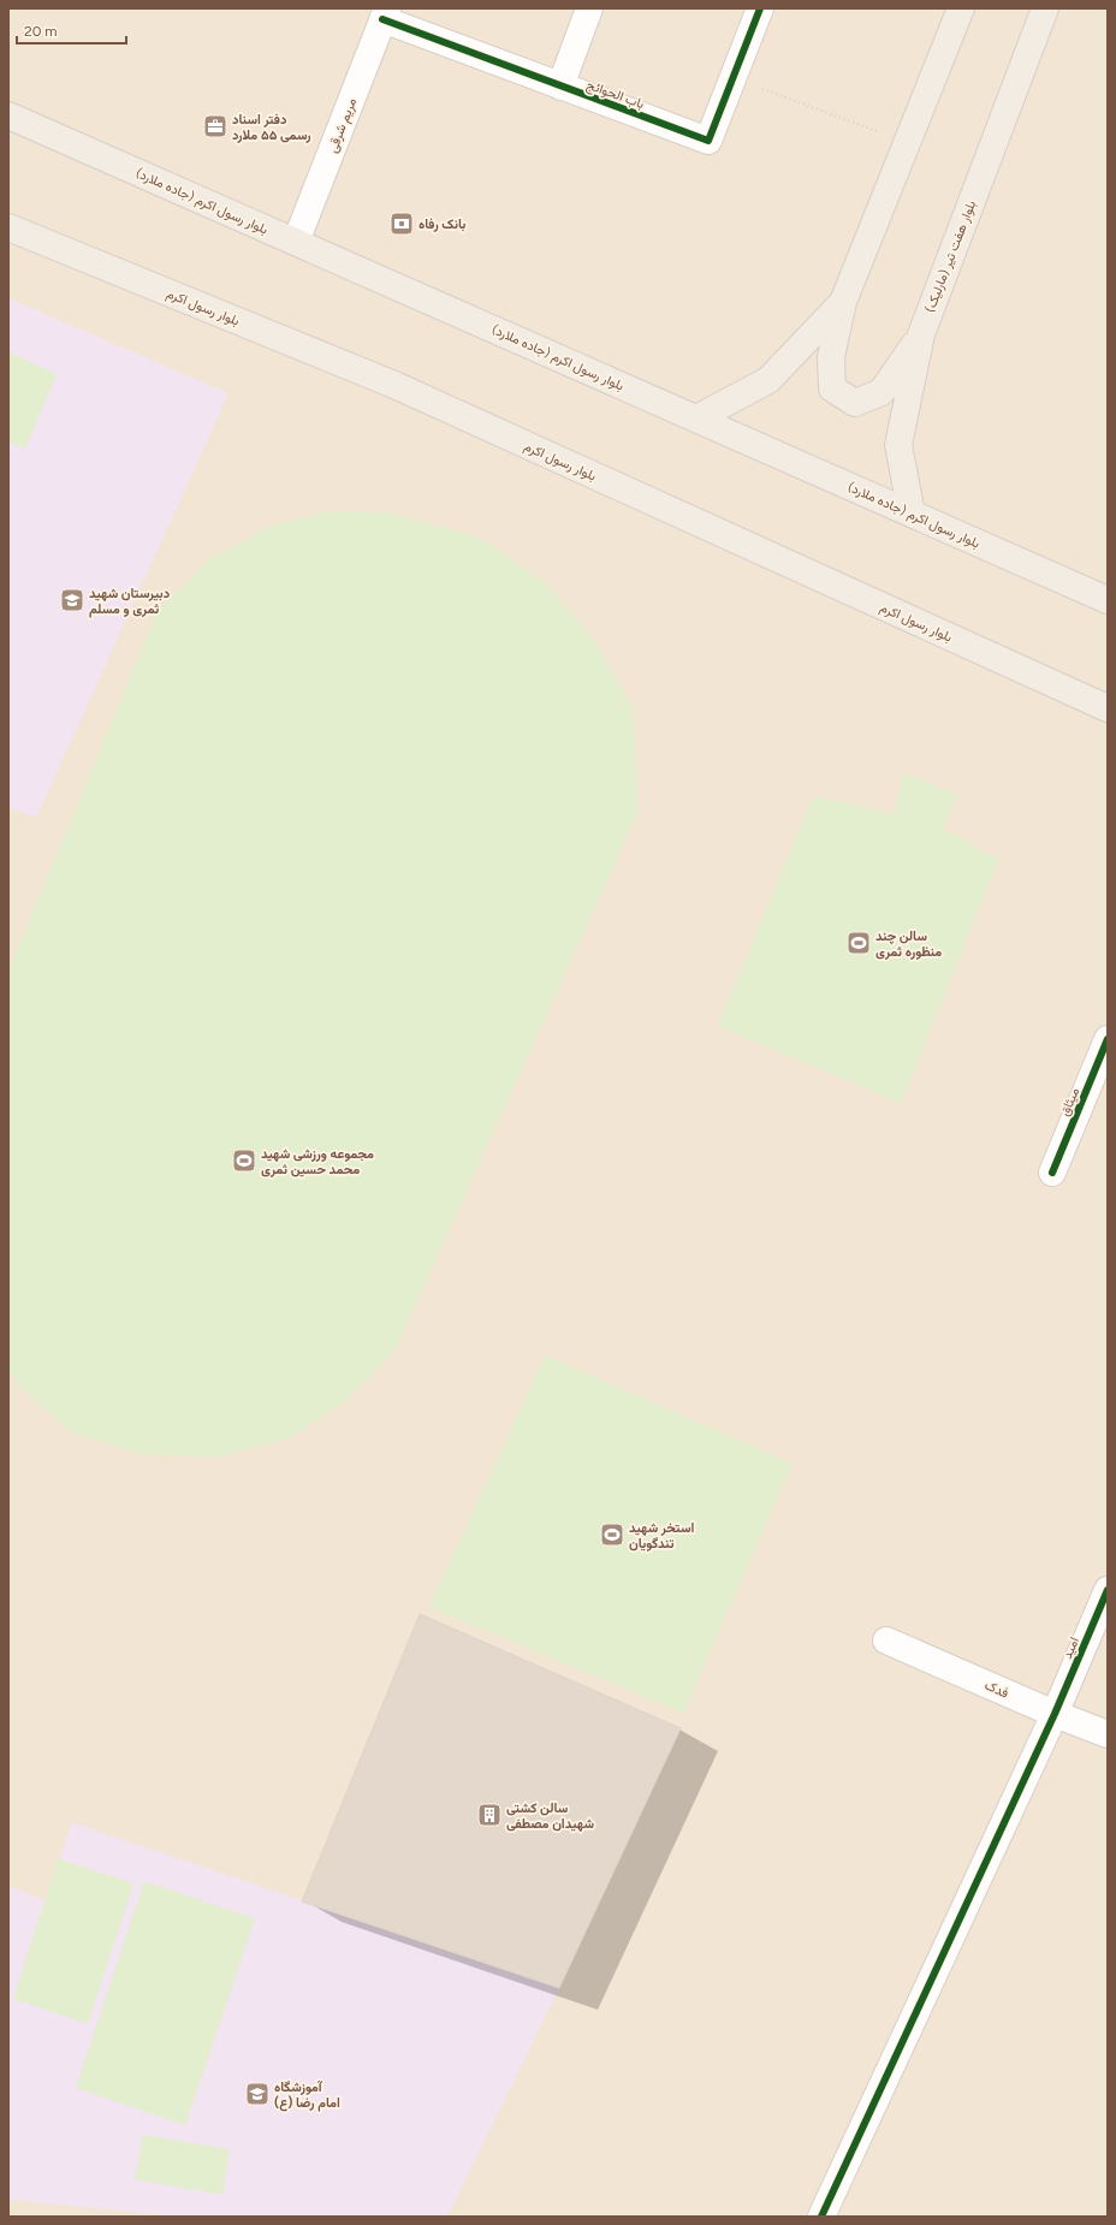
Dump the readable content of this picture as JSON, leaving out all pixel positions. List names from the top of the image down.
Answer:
{
  "streets": {
    "main road": ["بلوار رسول اکرم (جاده ملارد)", "بلوار هفت تیر (مارلیک)", "بلوار رسول اکرم"],
    "street": [
      "باب الحوائج",
      "مریم شرقی",
      "میثاق",
      "امید",
      "فدک"
    ]
  },
  "crossings": [
    ["باب الحوائج", "مریم شرقی"],
    ["مریم شرقی", "بلوار رسول اکرم (جاده ملارد)"],
    ["بلوار رسول اکرم (جاده ملارد)", "بلوار هفت تیر (مارلیک)"],
    ["امید", "فدک"]
  ],
  "places": {
    "office": ["دفتر اسناد رسمی ۵۵ ملارد"],
    "bank": ["بانک رفاه"],
    "school or university": ["دبیرستان شهید ثمری و مسلم", "آموزشگاه امام رضا (ع)"],
    "sports": ["سالن چند منظوره ثمری", "مجموعه ورزشی شهید محمد حسین ثمری", "استخر شهید تندگویان"],
    "building": ["سالن کشتی شهیدان مصطفی"]
  },
  "scale_bar": "20 m"
}
